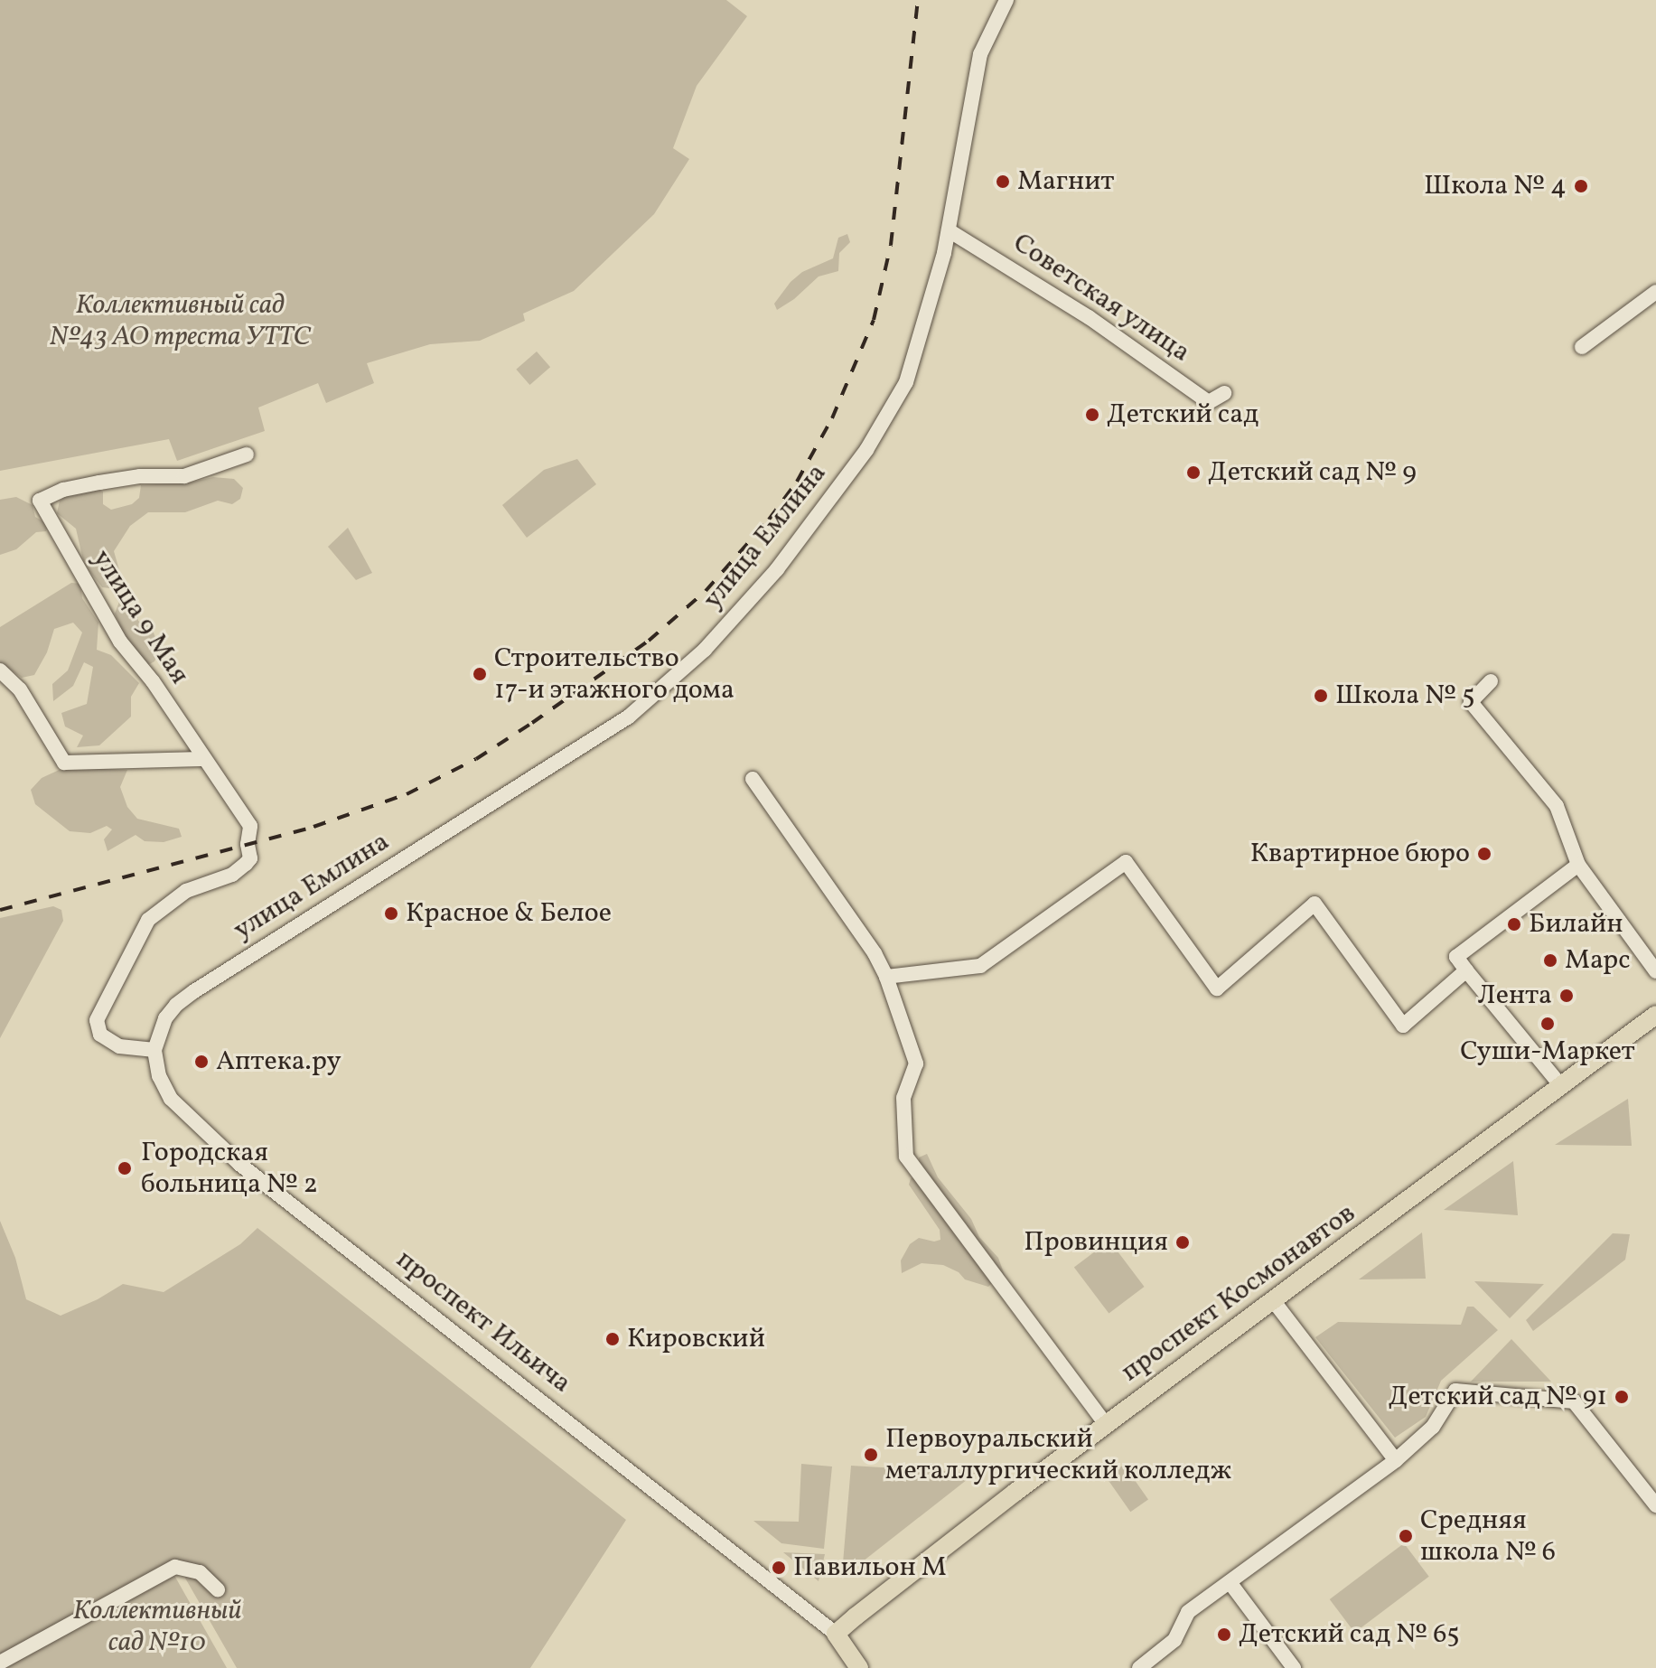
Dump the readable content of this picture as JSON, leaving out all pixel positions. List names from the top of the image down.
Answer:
{
  "streets": {
    "main road": ["проспект Космонавтов", "проспект Ильича"],
    "street": ["Советская улица", "улица Емлина", "улица 9 Мая"]
  },
  "crossings": [
    ["Советская улица", "улица Емлина"],
    ["улица Емлина", "улица 9 Мая"],
    ["улица Емлина", "проспект Ильича"],
    ["улица 9 Мая", "проспект Ильича"],
    ["проспект Космонавтов", "проспект Ильича"]
  ],
  "parks": ["Коллективный сад №43 АО треста УТТС", "Коллективный сад №10"],
  "places": [
    "Магнит",
    "Школа № 4",
    "Детский сад",
    "Детский сад № 9",
    "Строительство 17-и этажного дома",
    "Школа № 5",
    "Квартирное бюро",
    "Красное & Белое",
    "Билайн",
    "Марс",
    "Лента",
    "Суши-Маркет",
    "Аптека.ру",
    "Городская больница № 2",
    "Провинция",
    "Кировский",
    "Детский сад № 91",
    "Первоуральский металлургический колледж",
    "Средняя школа № 6",
    "Павильон М",
    "Детский сад № 65"
  ]
}
